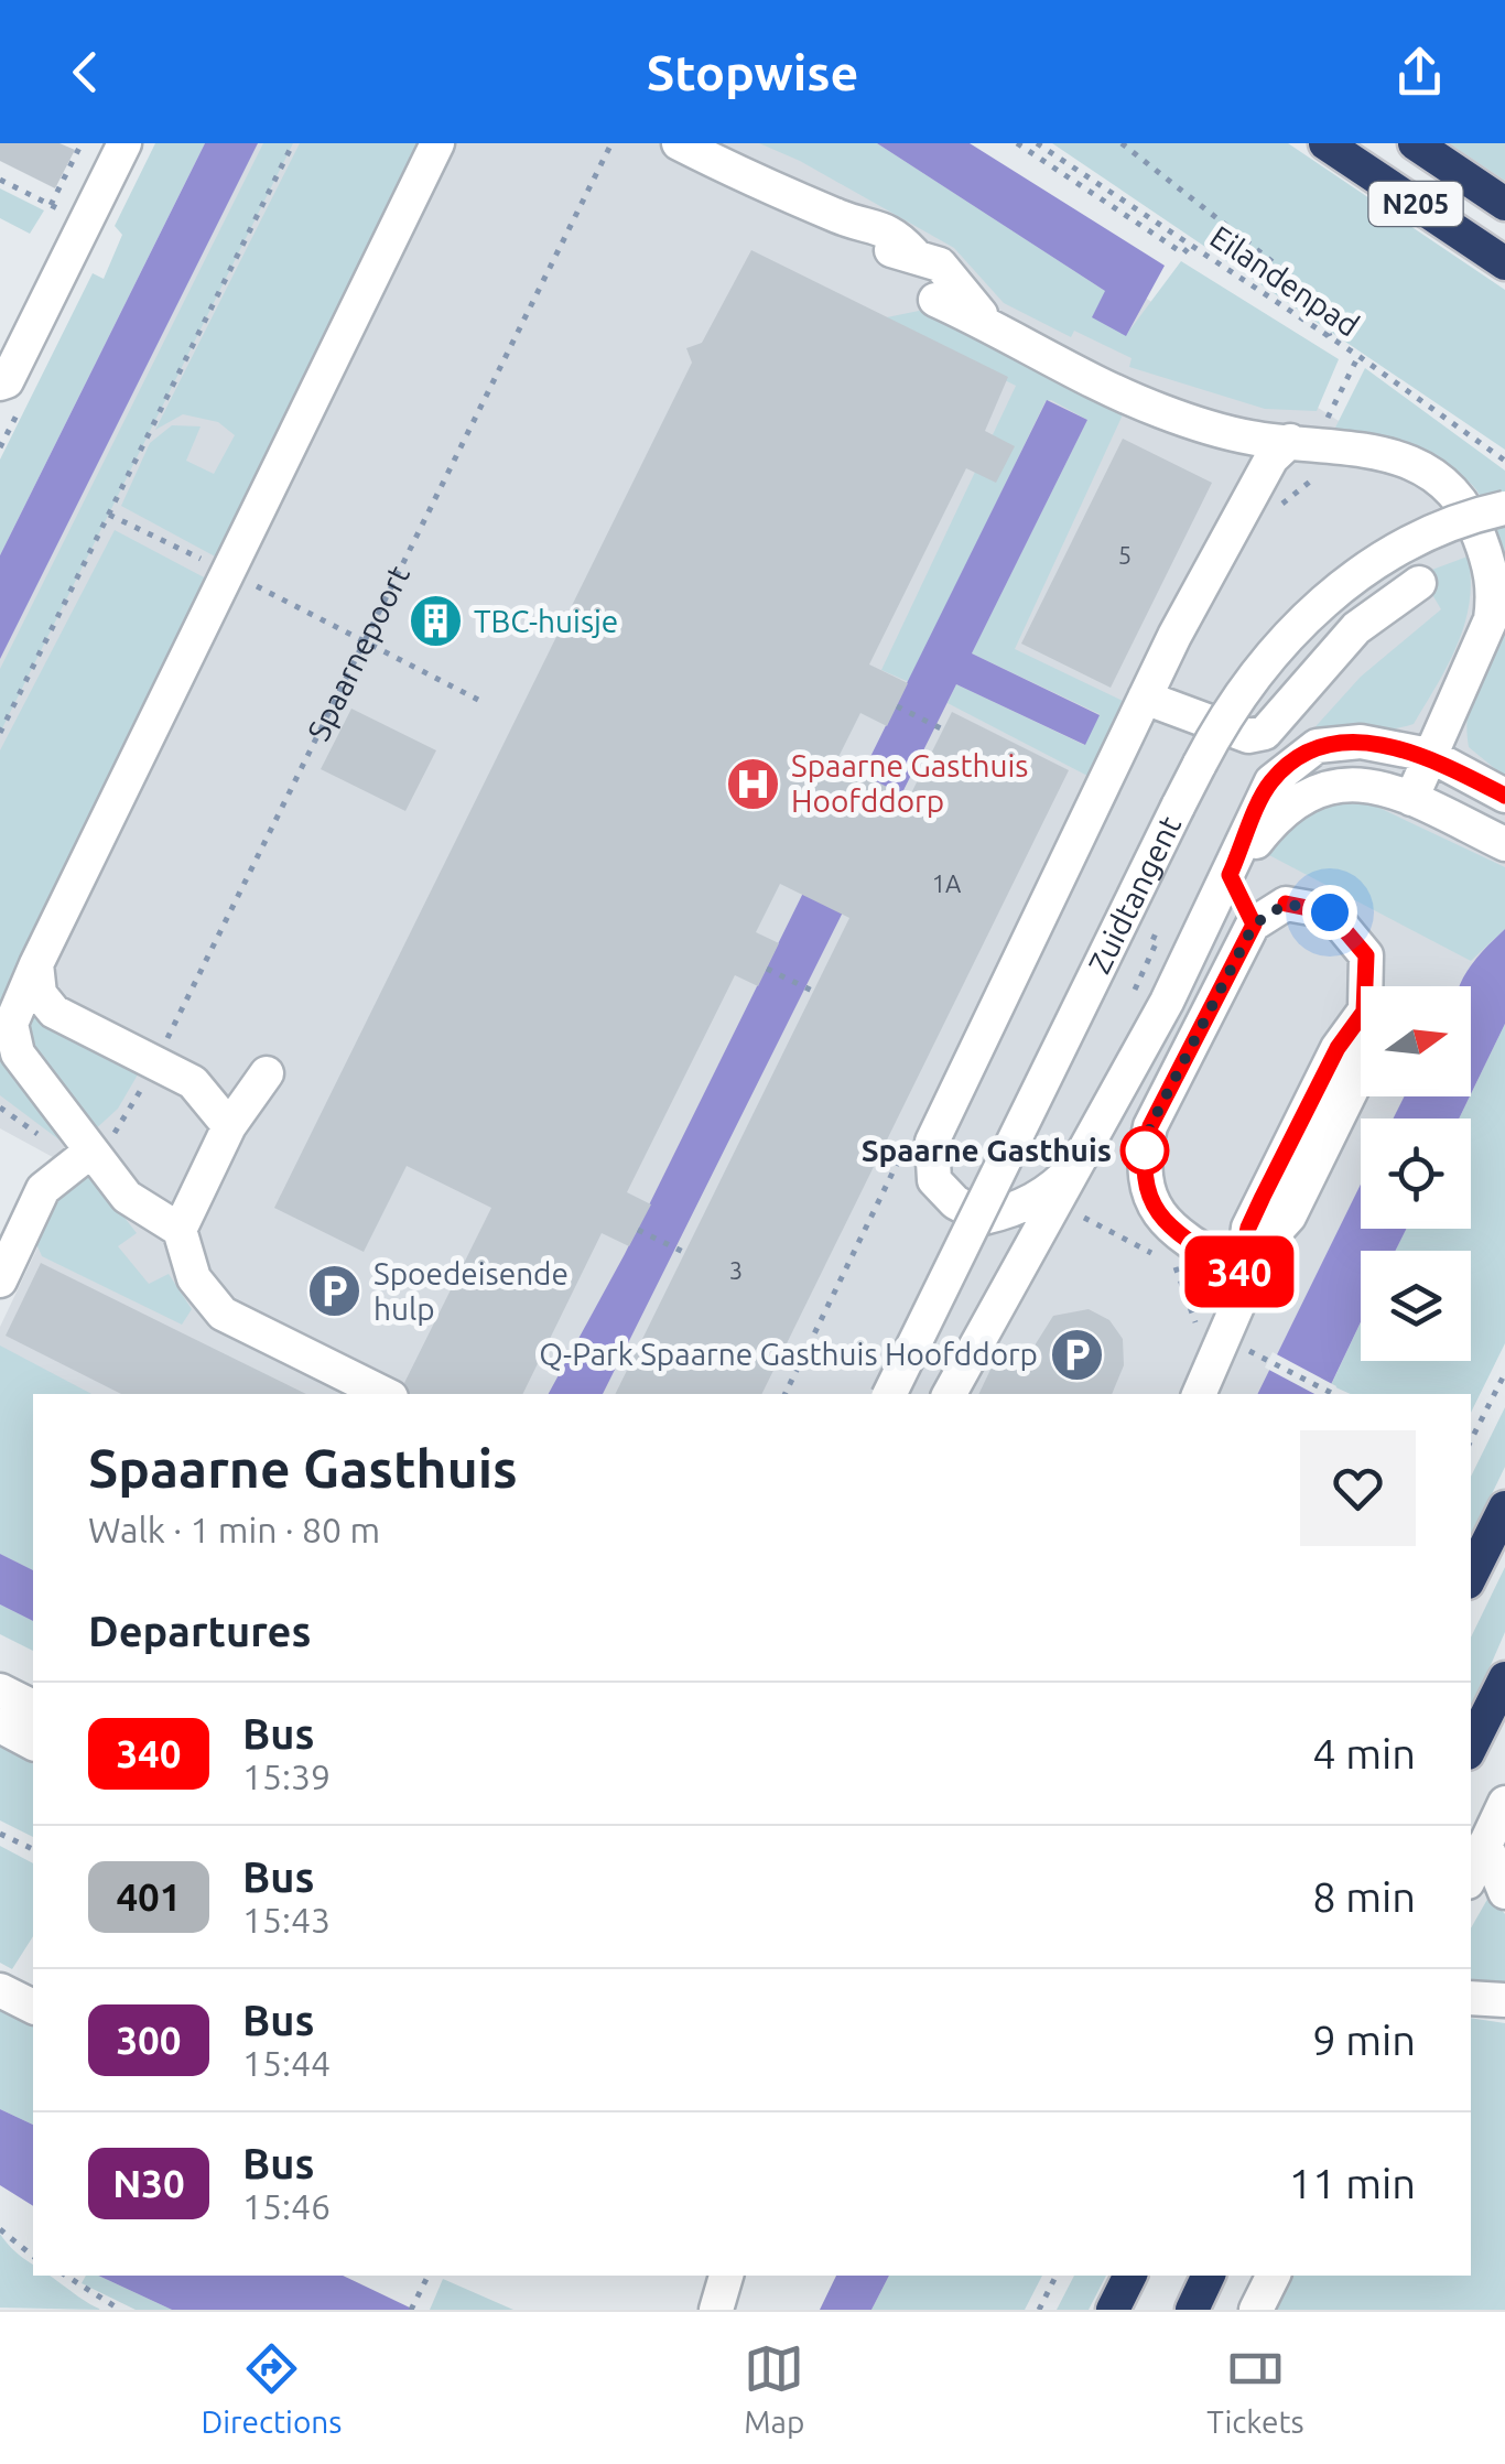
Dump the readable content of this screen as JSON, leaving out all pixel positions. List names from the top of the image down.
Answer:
{
  "streets": {
    "highway": ["N205"],
    "street": ["Zuidtangent"],
    "path": ["Eilandenpad", "Spaarnepoort"]
  },
  "places": {
    "building": ["TBC-huisje"],
    "hospital": ["Spaarne Gasthuis Hoofddorp"],
    "other": ["Spaarne Gasthuis"],
    "parking": ["Spoedeisende hulp", "Q-Park Spaarne Gasthuis Hoofddorp"]
  },
  "lines": ["bus line 340"],
  "house_numbers": ["5", "1A", "3"],
  "north": "right",
  "page": {
    "header": "Stopwise",
    "on_map": "340",
    "heading": [
      ["Spaarne Gasthuis", "Walk · 1 min · 80 m"],
      "Departures"
    ],
    "list": [
      {
        "mark": "340",
        "name": "Bus",
        "note": "15:39",
        "value": "4 min"
      },
      {
        "mark": "401",
        "name": "Bus",
        "note": "15:43",
        "value": "8 min"
      },
      {
        "mark": "300",
        "name": "Bus",
        "note": "15:44",
        "value": "9 min"
      },
      {
        "mark": "N30",
        "name": "Bus",
        "note": "15:46",
        "value": "11 min"
      }
    ],
    "tabs": ["Directions", "Map", "Tickets"]
  }
}
